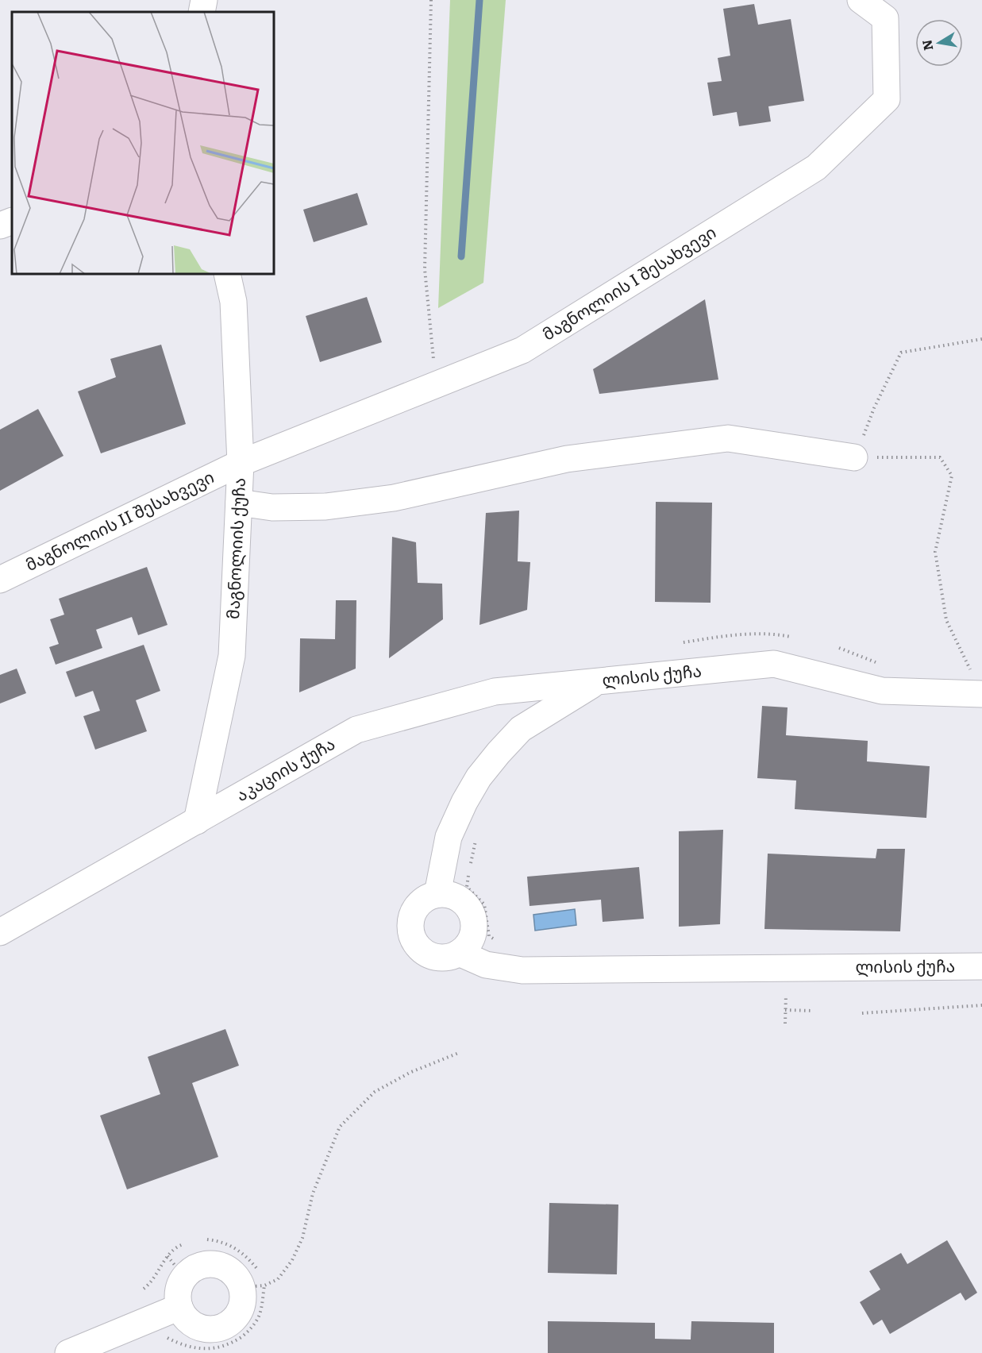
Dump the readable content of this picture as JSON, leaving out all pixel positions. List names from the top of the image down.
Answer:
{
  "streets": {
    "street": [
      "მაგნოლიის I შესახვევი",
      "მაგნოლიის II შესახვევი",
      "მაგნოლიის ქუჩა",
      "ლისის ქუჩა",
      "აკაციის ქუჩა"
    ]
  },
  "crossings": [
    ["მაგნოლიის I შესახვევი", "მაგნოლიის II შესახვევი"],
    ["მაგნოლიის I შესახვევი", "მაგნოლიის ქუჩა"],
    ["მაგნოლიის II შესახვევი", "მაგნოლიის ქუჩა"],
    ["მაგნოლიის ქუჩა", "აკაციის ქუჩა"],
    ["ლისის ქუჩა", "აკაციის ქუჩა"]
  ],
  "north": "left"
}
